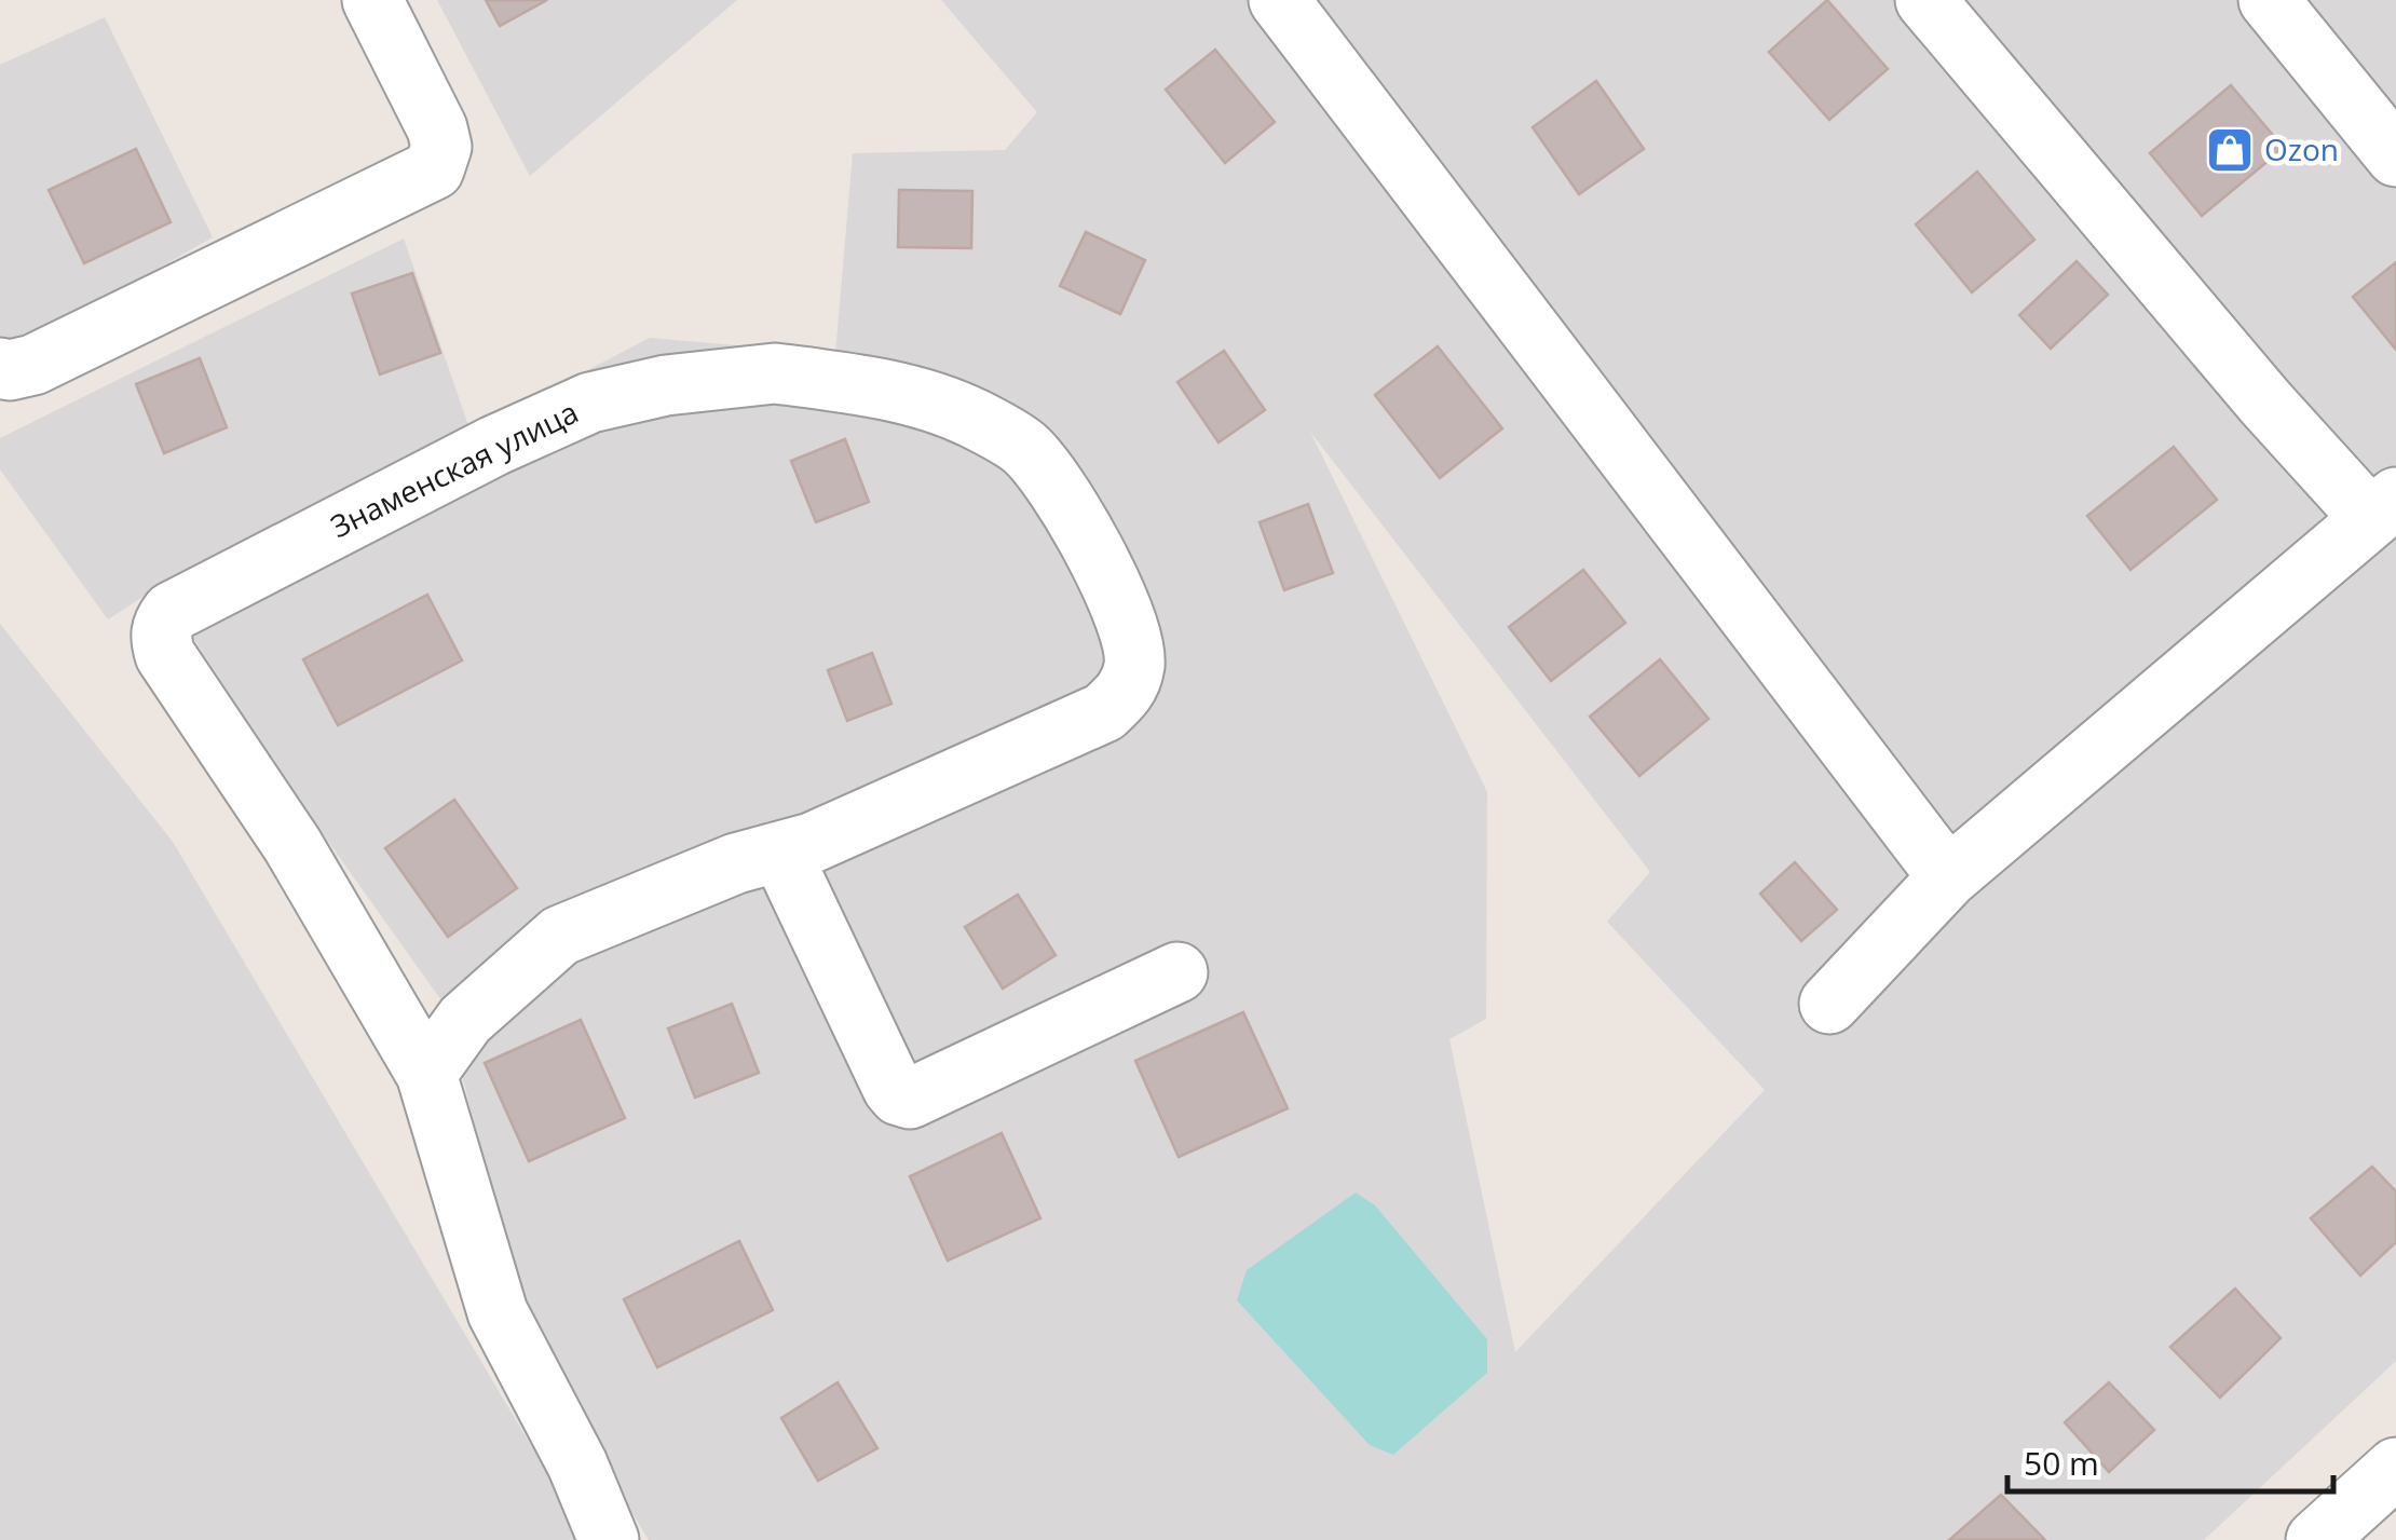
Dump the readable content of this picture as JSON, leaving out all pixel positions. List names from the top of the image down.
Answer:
{
  "streets": {
    "street": ["Знаменская улица"]
  },
  "places": {
    "shop": ["Ozon"]
  },
  "scale_bar": "50 m"
}
